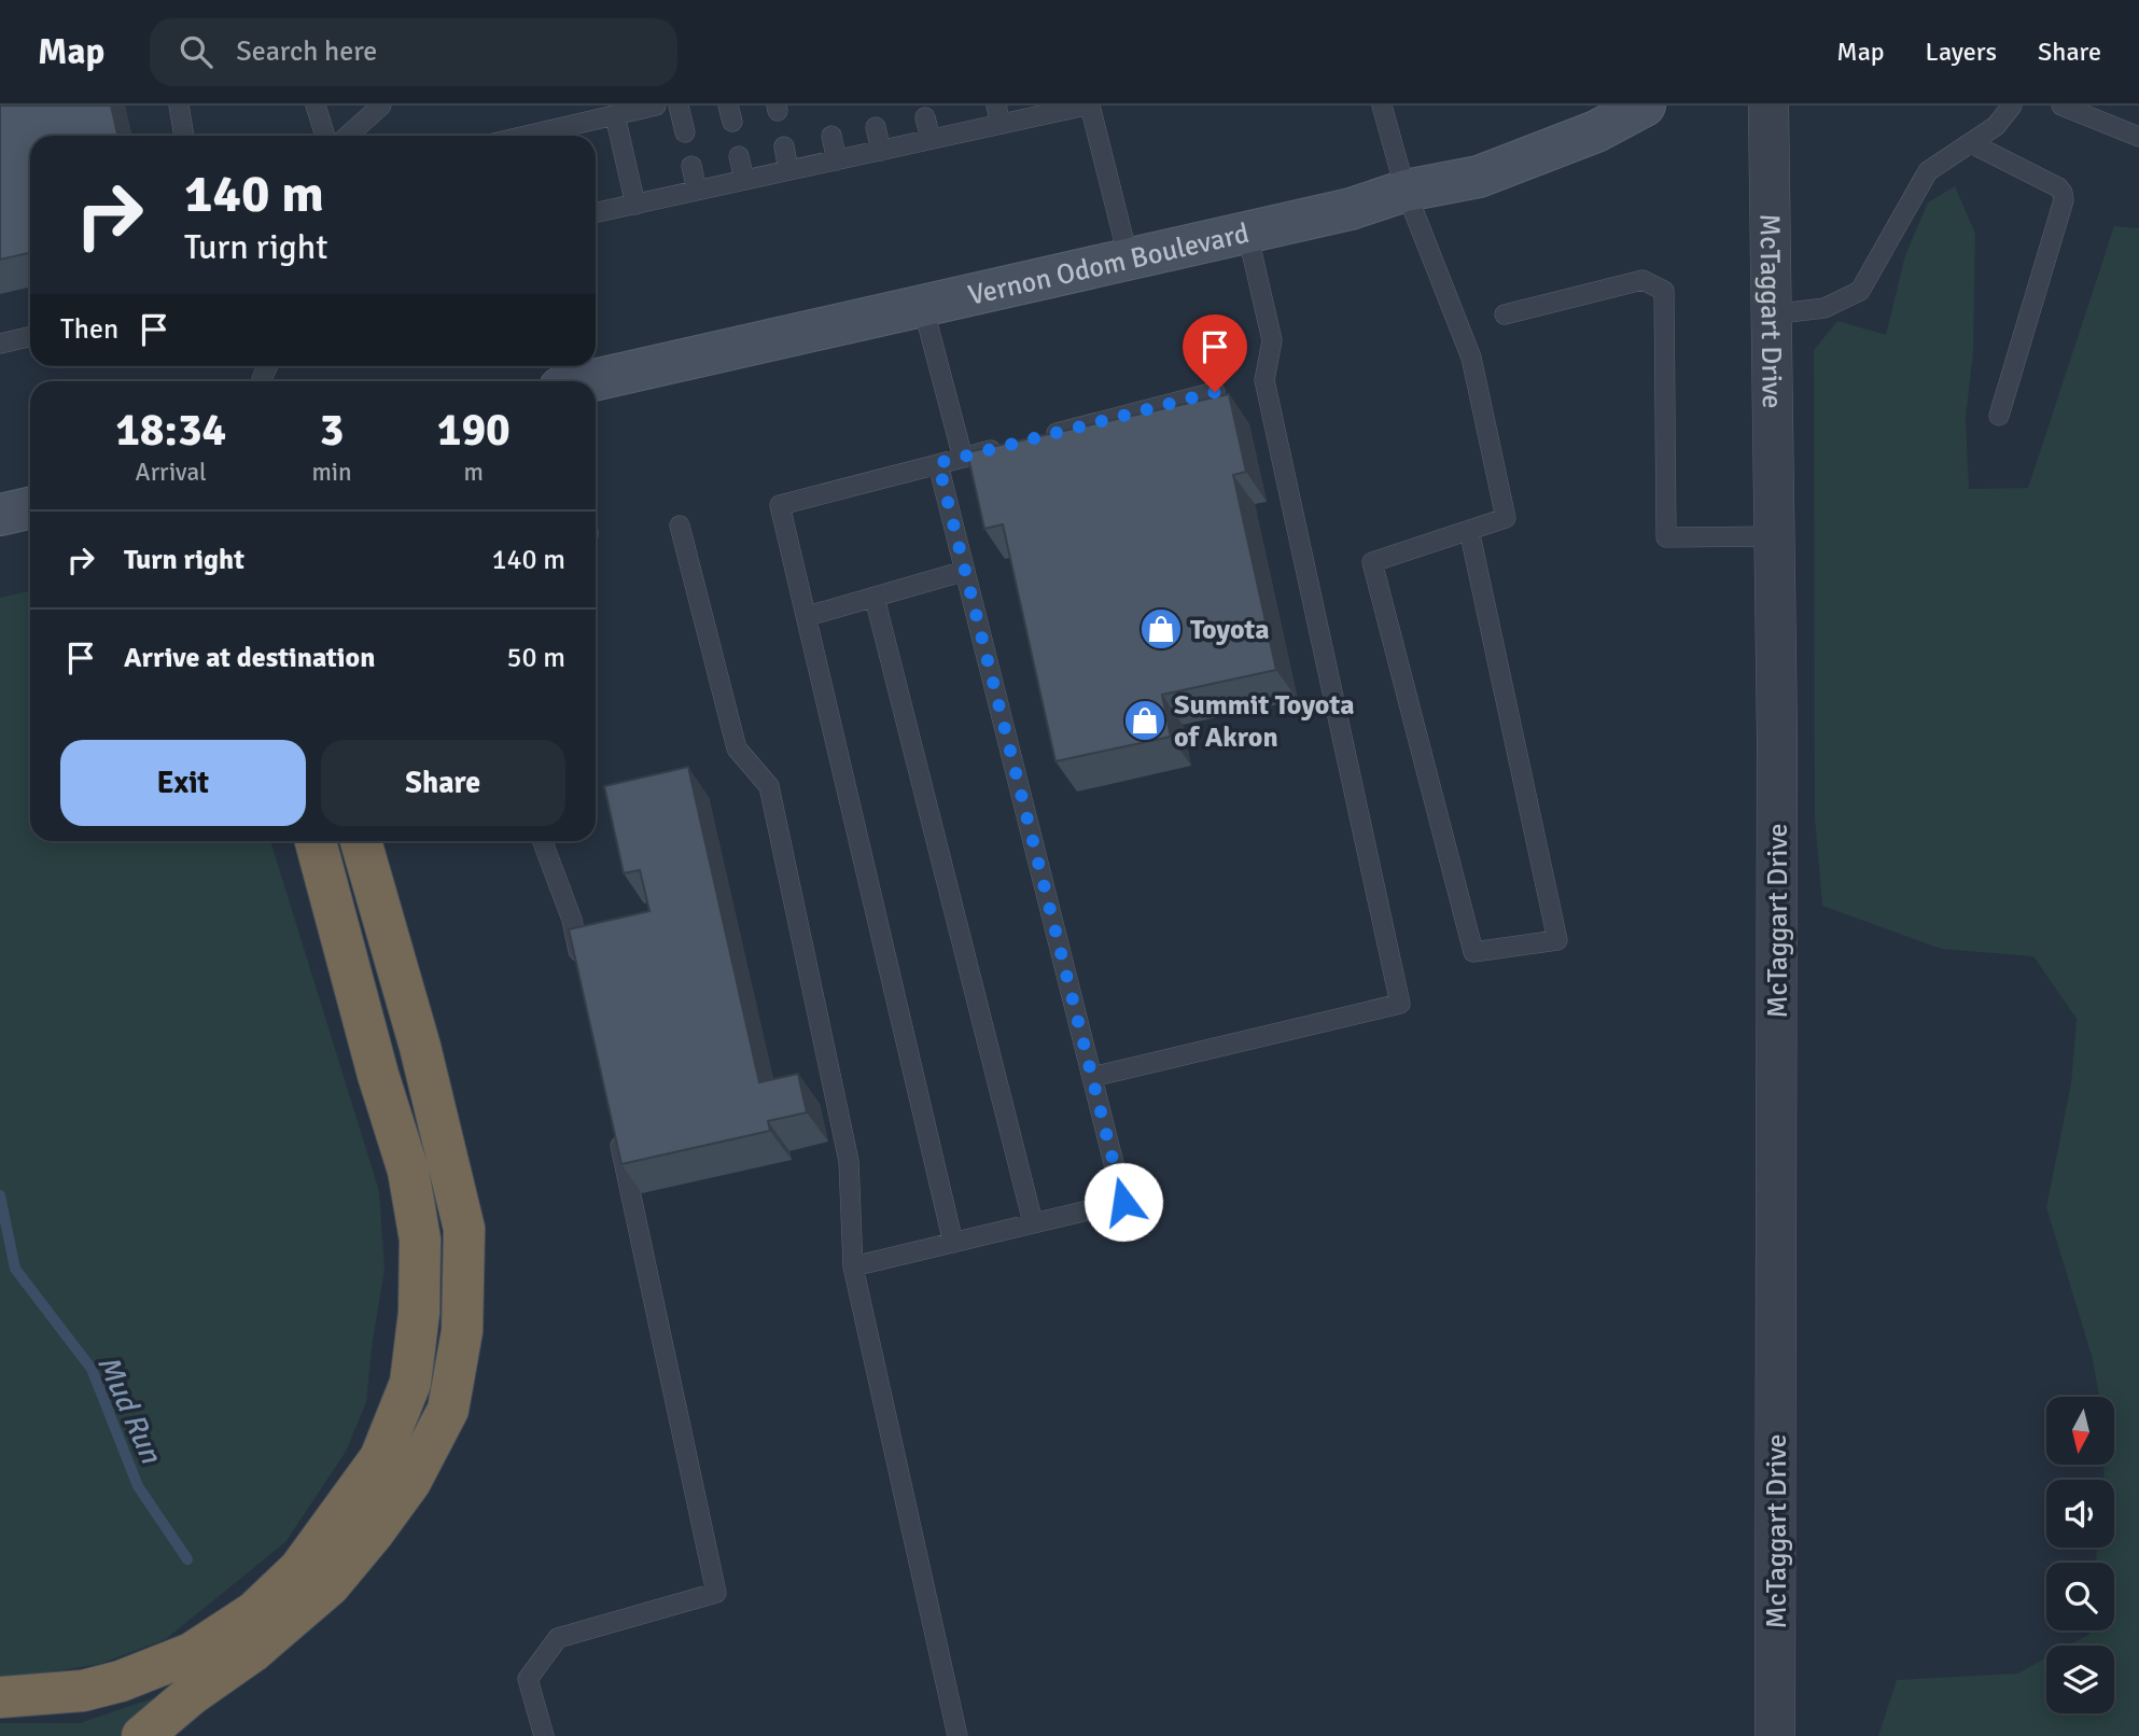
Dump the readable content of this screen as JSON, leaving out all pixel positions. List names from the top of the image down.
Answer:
{
  "streets": {
    "main road": ["Vernon Odom Boulevard"],
    "street": ["McTaggart Drive"]
  },
  "water": ["Mud Run"],
  "places": {
    "shop": ["Toyota", "Summit Toyota of Akron"]
  },
  "north": "bottom",
  "page": {
    "header": "Map",
    "search": "Search here",
    "nav": ["Map", "Layers", "Share"],
    "turn": ["140 m", "Turn right"],
    "then": "Then",
    "eta": [
      "18:34",
      "Arrival",
      "3",
      "min",
      "190",
      "m"
    ],
    "list": [
      {
        "name": "Turn right",
        "value": "140 m"
      },
      {
        "name": "Arrive at destination",
        "value": "50 m"
      }
    ],
    "buttons": ["Exit", "Share"]
  }
}
